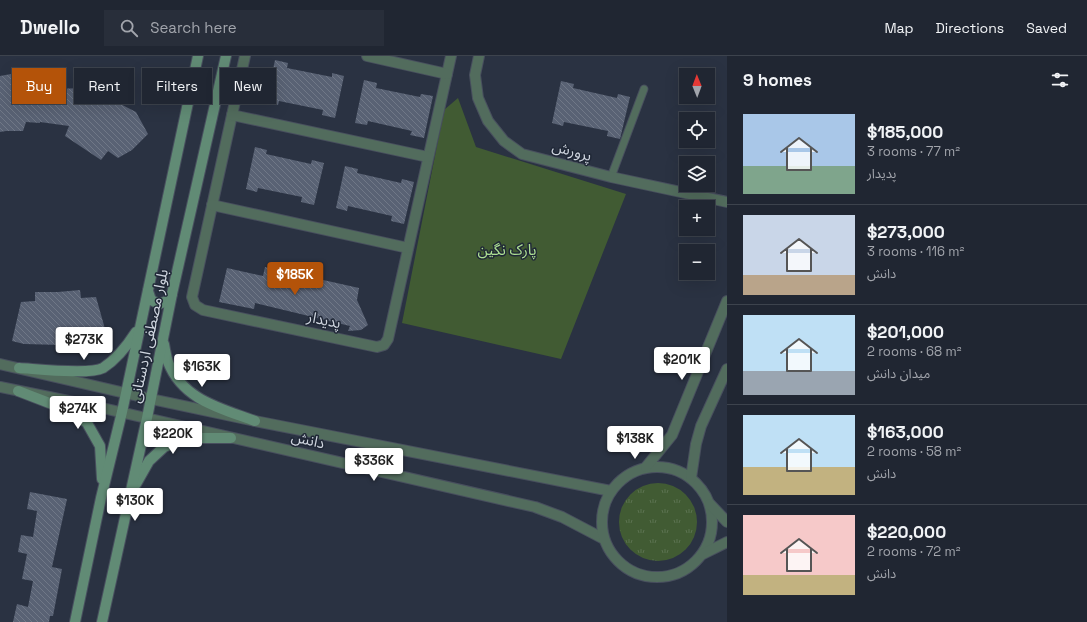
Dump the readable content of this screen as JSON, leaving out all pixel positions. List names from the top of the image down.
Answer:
{
  "streets": {
    "main road": ["بلوار مصطفی اردستانی"],
    "street": ["پرورش", "پدیدار", "دانش"]
  },
  "crossings": [
    ["بلوار مصطفی اردستانی", "دانش"]
  ],
  "parks": ["پارک نگین"],
  "north": "top",
  "page": {
    "header": "Dwello",
    "search": "Search here",
    "nav": ["Map", "Directions", "Saved"],
    "heading": "9 homes",
    "map_buttons": ["+", "−"],
    "chip": [
      "Buy",
      "Rent",
      "Filters",
      "New"
    ],
    "list": [
      {
        "name": "$185,000",
        "note": "3 rooms · 77 m² · پدیدار"
      },
      {
        "name": "$273,000",
        "note": "3 rooms · 116 m² · دانش"
      },
      {
        "name": "$201,000",
        "note": "2 rooms · 68 m² · میدان دانش"
      },
      {
        "name": "$163,000",
        "note": "2 rooms · 58 m² · دانش"
      },
      {
        "name": "$220,000",
        "note": "2 rooms · 72 m² · دانش"
      }
    ],
    "price": [
      "$185K",
      "$273K",
      "$201K",
      "$163K",
      "$274K",
      "$220K",
      "$138K",
      "$336K",
      "$130K"
    ]
  }
}
